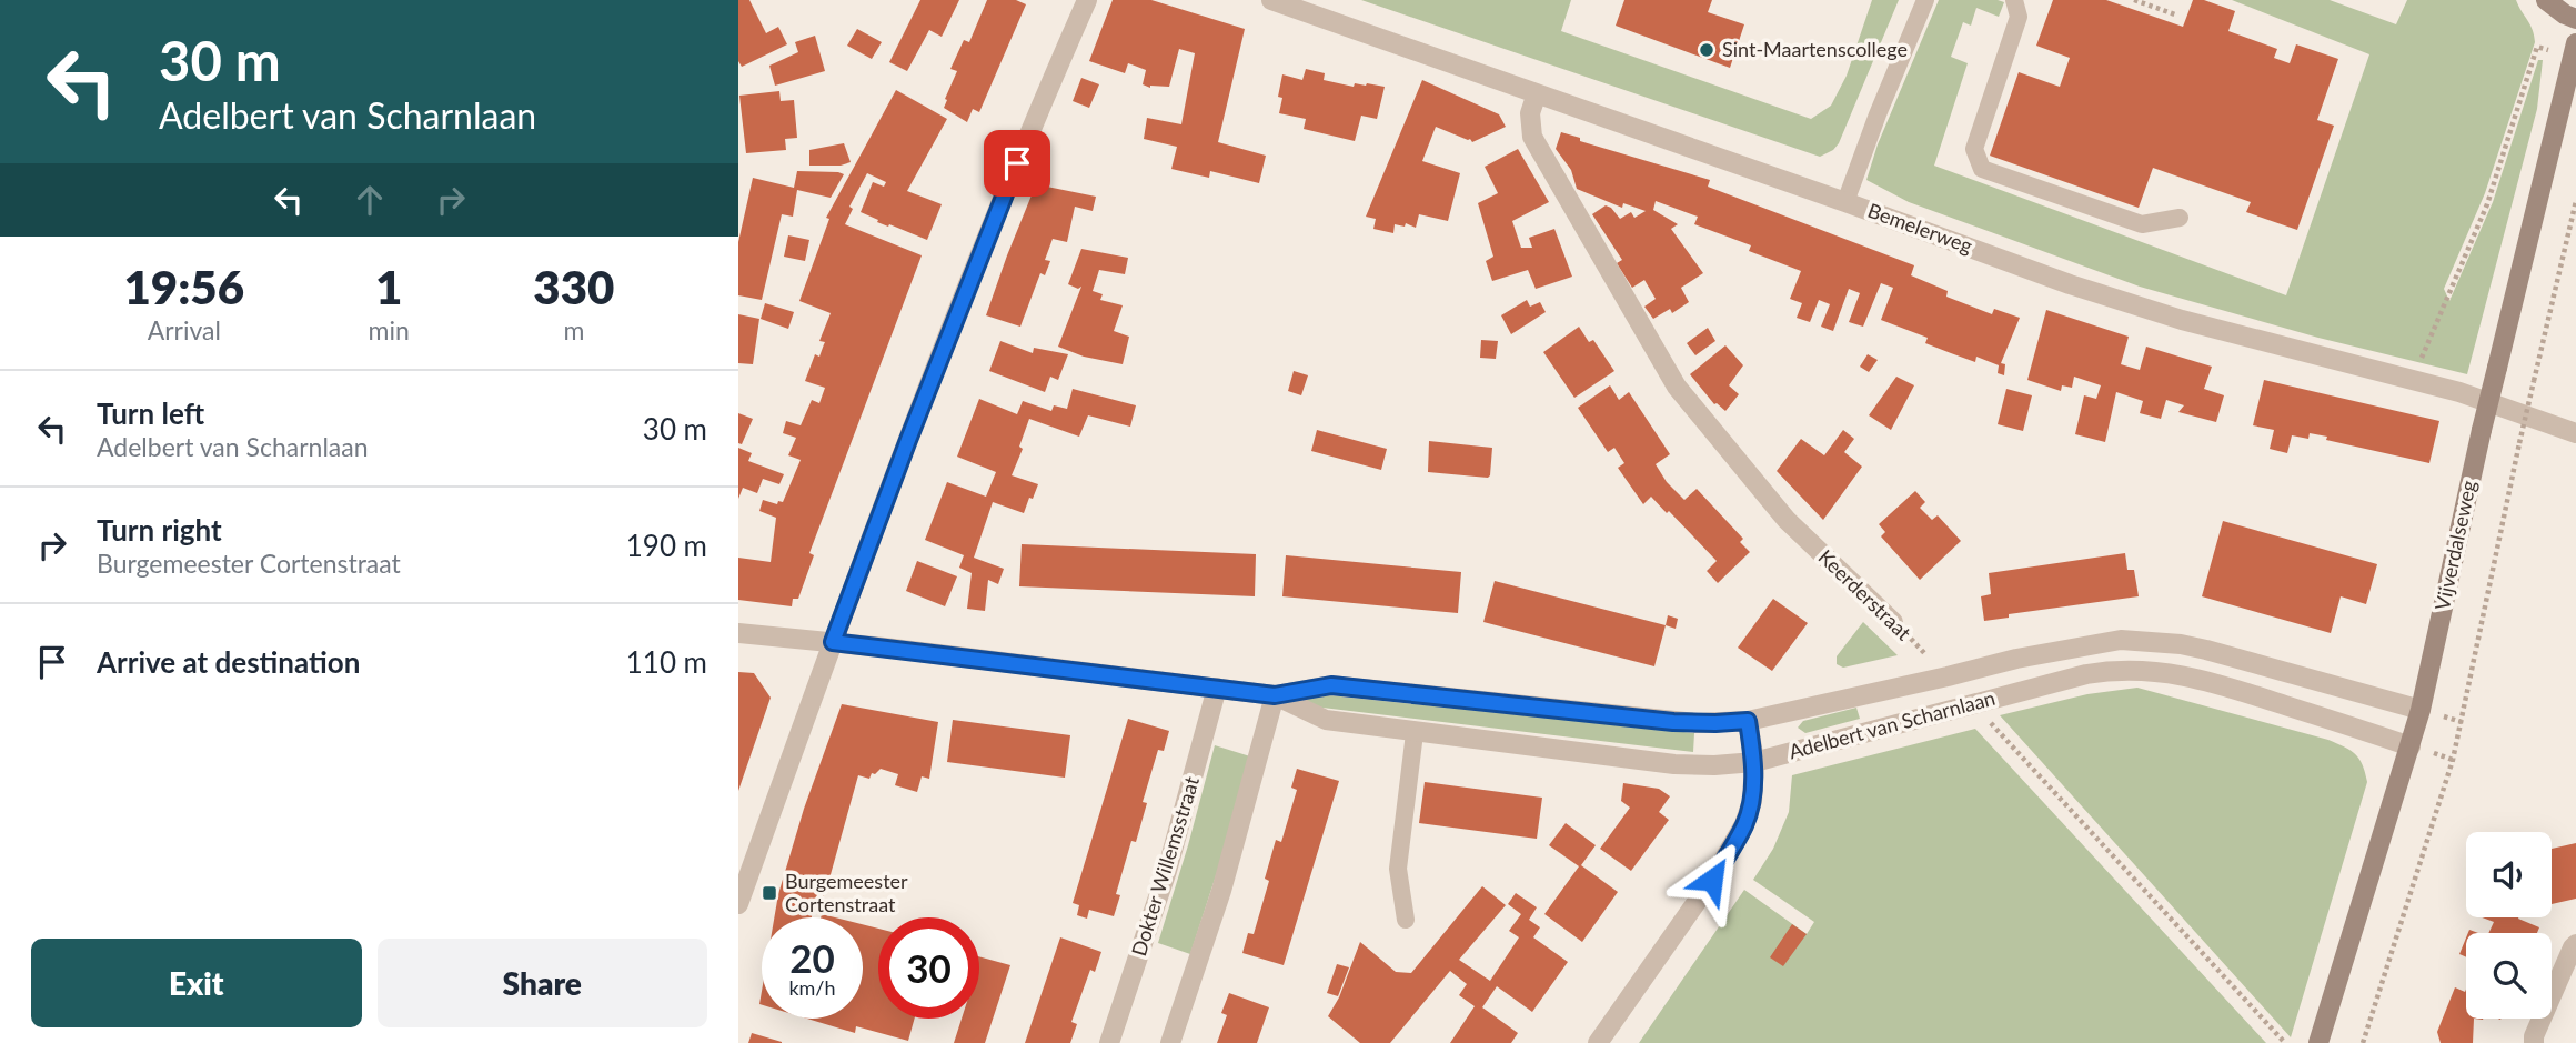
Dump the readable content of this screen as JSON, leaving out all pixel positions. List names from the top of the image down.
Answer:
{
  "streets": {
    "main road": ["Vijverdalseweg"],
    "street": [
      "Bemelerweg",
      "Keerderstraat",
      "Adelbert van Scharnlaan",
      "Dokter Willemsstraat"
    ]
  },
  "crossings": [
    ["Bemelerweg", "Keerderstraat"],
    ["Vijverdalseweg", "Adelbert van Scharnlaan"],
    ["Keerderstraat", "Adelbert van Scharnlaan"],
    ["Adelbert van Scharnlaan", "Dokter Willemsstraat"]
  ],
  "places": {
    "other": ["Sint-Maartenscollege"],
    "transit": ["Burgemeester Cortenstraat"]
  },
  "page": {
    "turn": ["30 m", "Adelbert van Scharnlaan"],
    "eta": [
      "19:56",
      "Arrival",
      "1",
      "min",
      "330",
      "m"
    ],
    "list": [
      {
        "name": "Turn left",
        "note": "Adelbert van Scharnlaan",
        "value": "30 m"
      },
      {
        "name": "Turn right",
        "note": "Burgemeester Cortenstraat",
        "value": "190 m"
      },
      {
        "name": "Arrive at destination",
        "value": "110 m"
      }
    ],
    "speed": "20 km/h",
    "limit": "30",
    "buttons": ["Exit", "Share"]
  }
}
